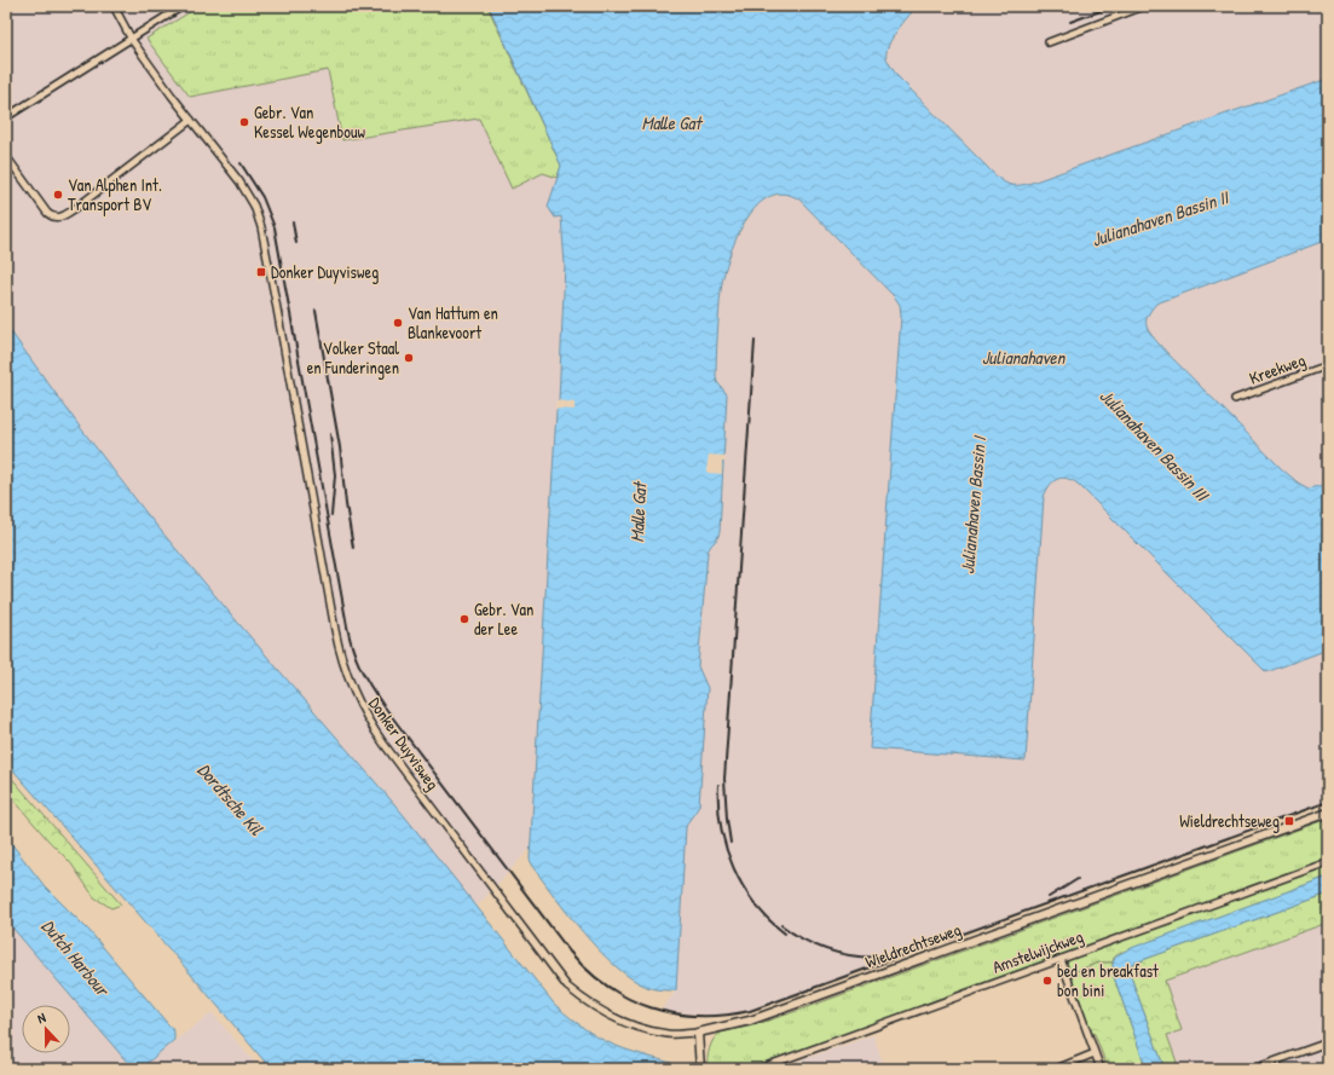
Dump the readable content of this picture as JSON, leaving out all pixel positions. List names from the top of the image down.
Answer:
{
  "streets": {
    "street": [
      "Kreekweg",
      "Donker Duyvisweg",
      "Wieldrechtseweg",
      "Amstelwijckweg"
    ]
  },
  "crossings": [
    ["Donker Duyvisweg", "Wieldrechtseweg"]
  ],
  "water": [
    "Malle Gat",
    "Julianahaven Bassin II",
    "Julianahaven",
    "Julianahaven Bassin III",
    "Julianahaven Bassin I",
    "Dordtsche Kil",
    "Dutch Harbour"
  ],
  "places": {
    "other": [
      "Gebr. Van Kessel Wegenbouw",
      "Van Alphen Int. Transport BV",
      "Van Hattum en Blankevoort",
      "Volker Staal en Funderingen",
      "Gebr. Van der Lee",
      "bed en breakfast bon bini"
    ],
    "transit": ["Donker Duyvisweg", "Wieldrechtseweg"]
  },
  "north": "top"
}
